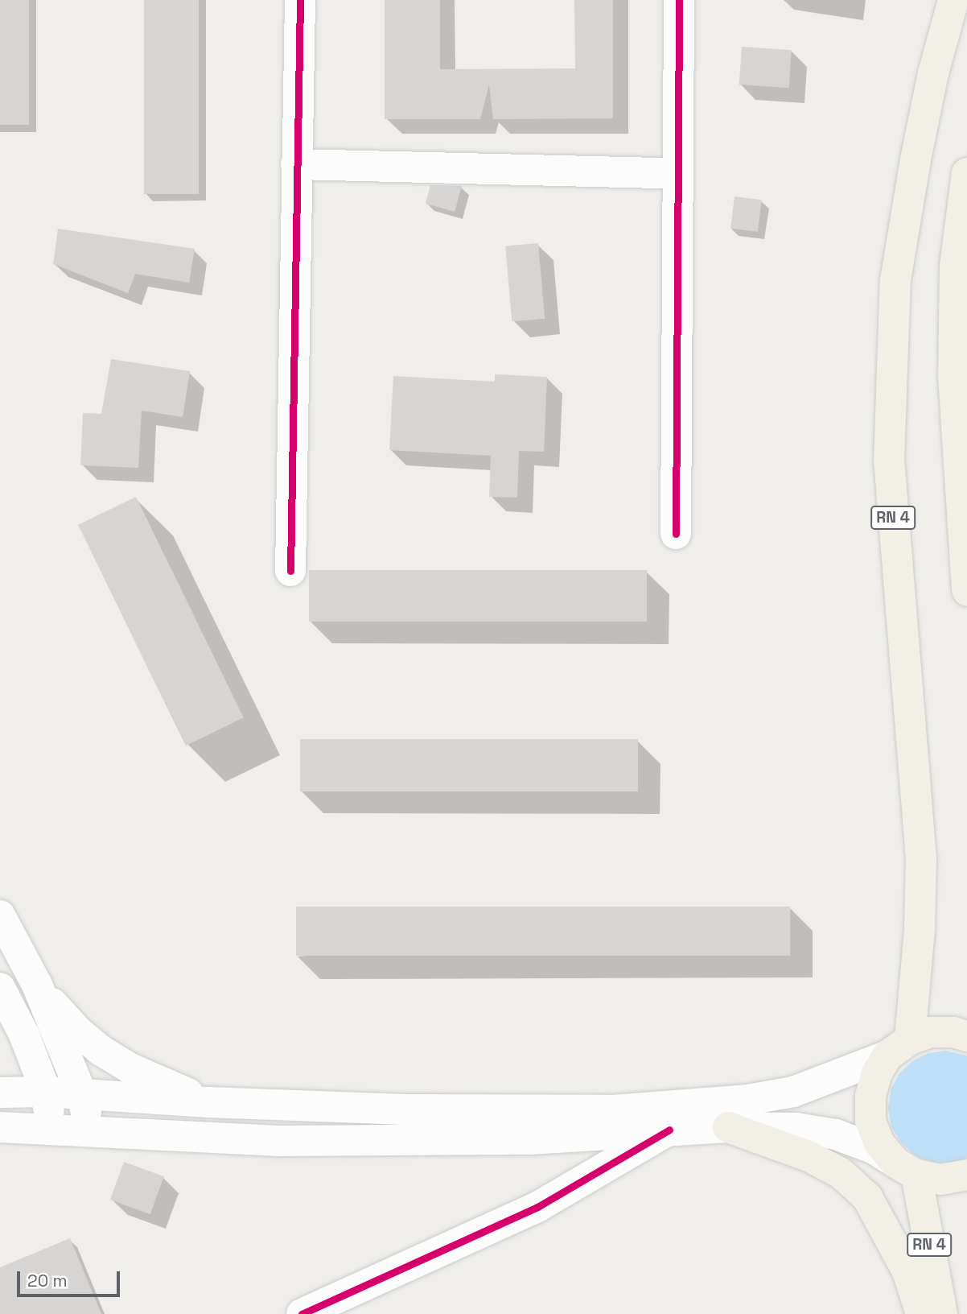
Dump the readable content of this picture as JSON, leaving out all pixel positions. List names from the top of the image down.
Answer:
{
  "streets": {
    "highway": ["RN 4"]
  },
  "scale_bar": "20 m"
}
